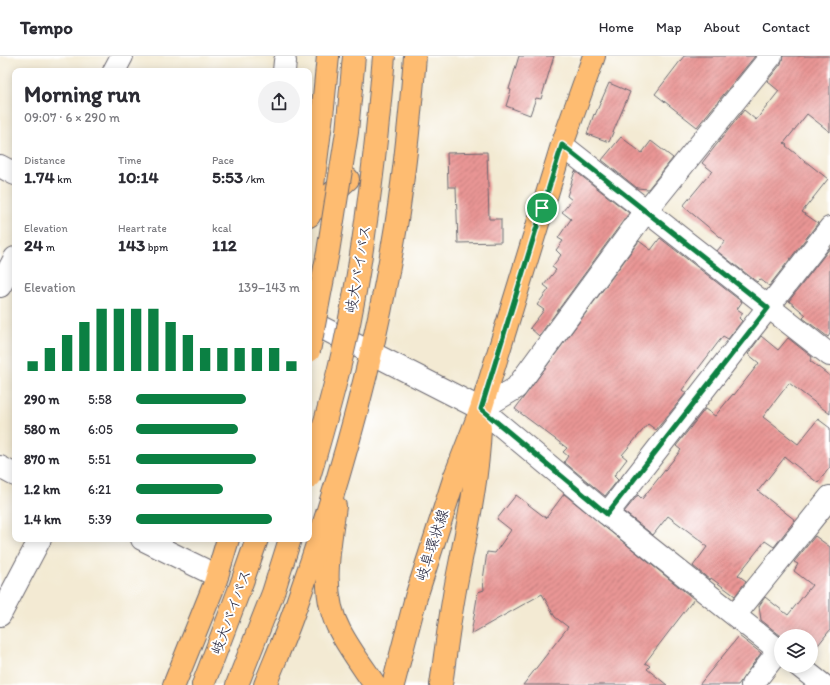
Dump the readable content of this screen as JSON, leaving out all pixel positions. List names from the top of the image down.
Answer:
{
  "streets": {
    "main road": ["岐大バイパス", "岐阜環状線"]
  },
  "page": {
    "header": "Tempo",
    "nav": [
      "Home",
      "Map",
      "About",
      "Contact"
    ],
    "heading": ["Morning run", "09:07 · 6 × 290 m"],
    "stats": [
      ["Distance", "1.74 km"],
      ["Time", "10:14"],
      ["Pace", "5:53 /km"],
      ["Elevation", "24 m"],
      ["Heart rate", "143 bpm"],
      ["kcal", "112"]
    ],
    "chart": ["Elevation", "139–143 m"],
    "list": [
      {
        "name": "290 m",
        "note": "5:58"
      },
      {
        "name": "580 m",
        "note": "6:05"
      },
      {
        "name": "870 m",
        "note": "5:51"
      },
      {
        "name": "1.2 km",
        "note": "6:21"
      },
      {
        "name": "1.4 km",
        "note": "5:39"
      }
    ]
  }
}
